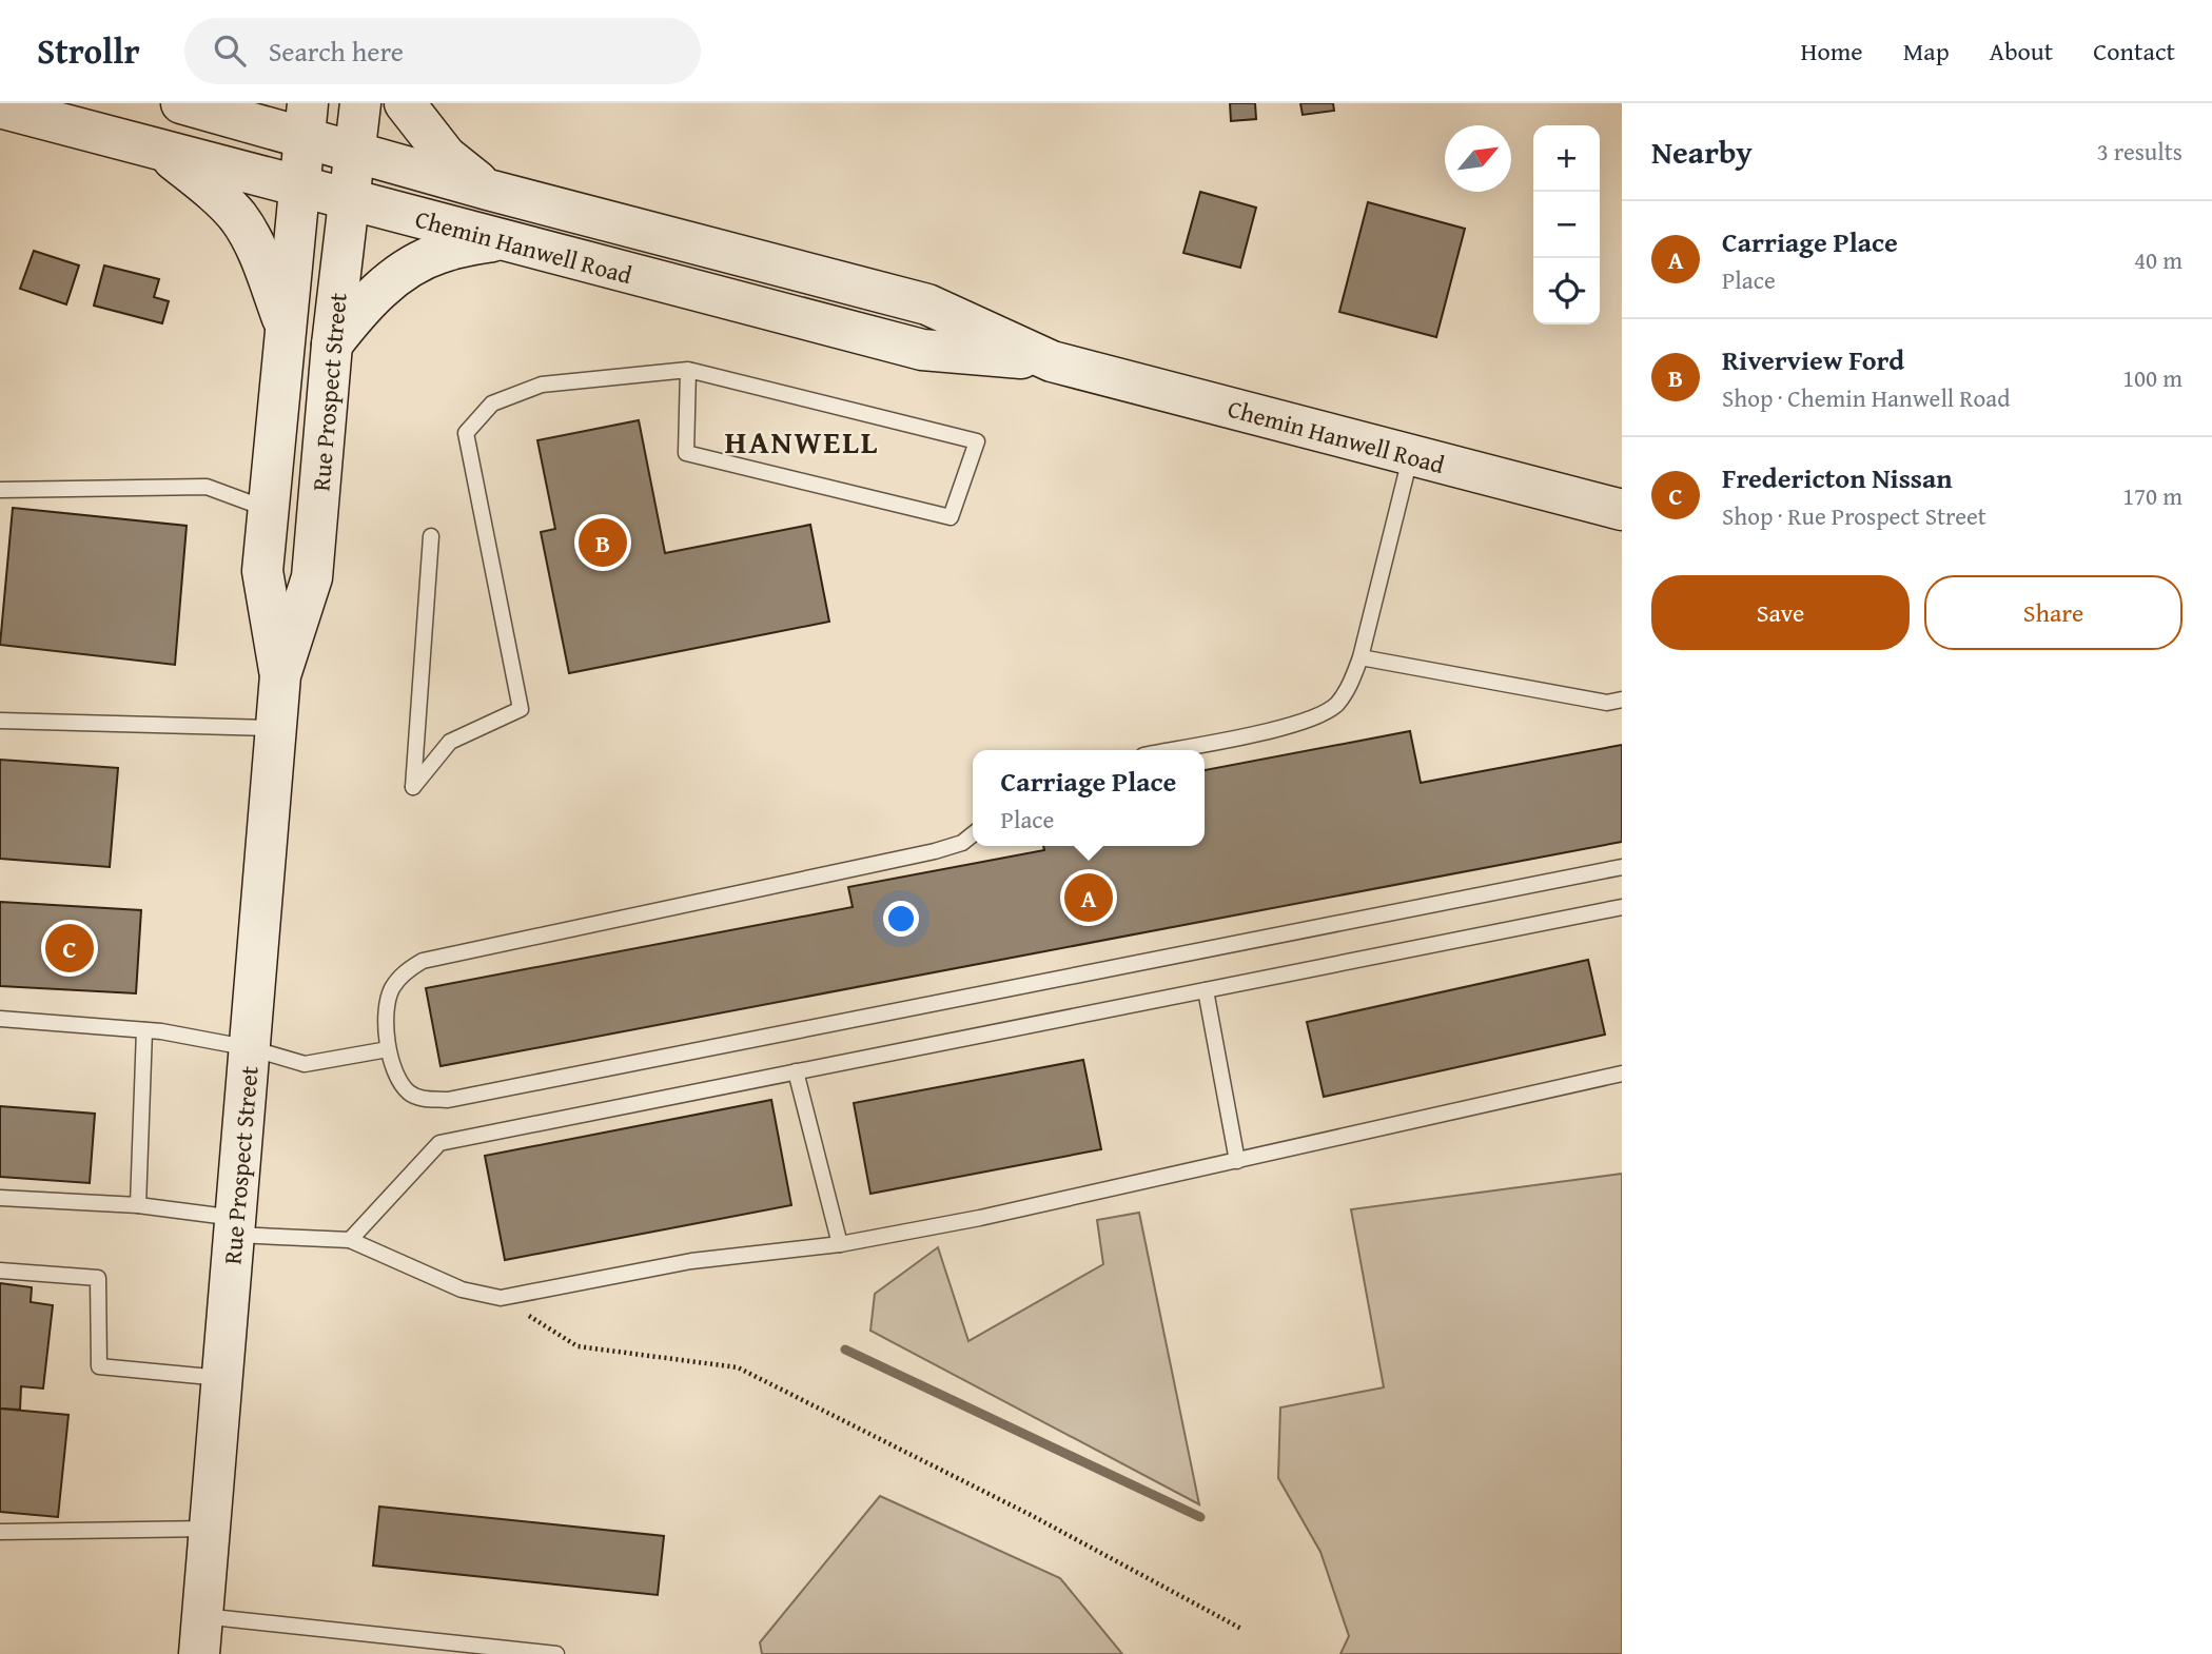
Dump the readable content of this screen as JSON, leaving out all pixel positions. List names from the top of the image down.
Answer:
{
  "streets": {
    "main road": ["Chemin Hanwell Road", "Rue Prospect Street"]
  },
  "crossings": [
    ["Chemin Hanwell Road", "Rue Prospect Street"]
  ],
  "districts": ["HANWELL"],
  "north": "top right",
  "page": {
    "header": "Strollr",
    "search": "Search here",
    "nav": [
      "Home",
      "Map",
      "About",
      "Contact"
    ],
    "heading": ["Nearby", "3 results"],
    "map_buttons": ["+", "−"],
    "list": [
      {
        "mark": "A",
        "name": "Carriage Place",
        "note": "Place",
        "value": "40 m"
      },
      {
        "mark": "B",
        "name": "Riverview Ford",
        "note": "Shop · Chemin Hanwell Road",
        "value": "100 m"
      },
      {
        "mark": "C",
        "name": "Fredericton Nissan",
        "note": "Shop · Rue Prospect Street",
        "value": "170 m"
      }
    ],
    "pins": ["B", "A", "C"],
    "buttons": ["Save", "Share"],
    "popup": ["Carriage Place", "Place"]
  }
}
